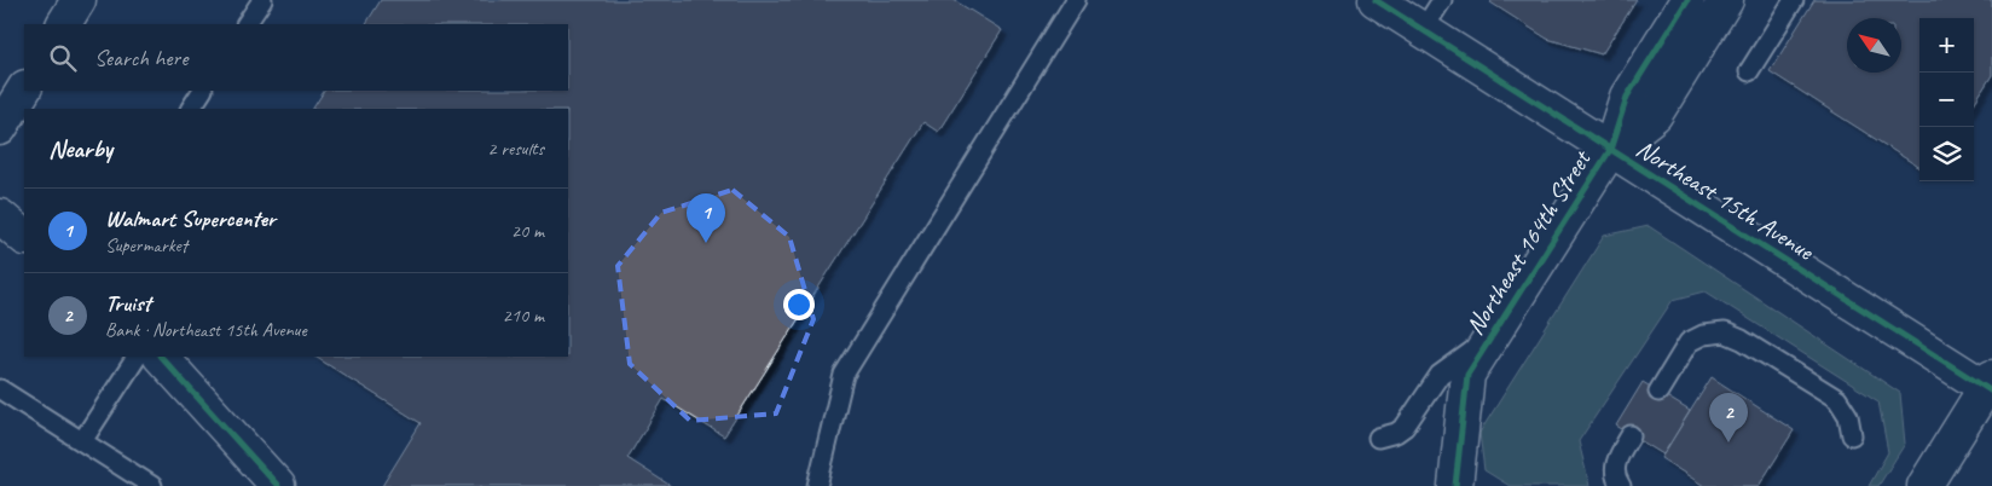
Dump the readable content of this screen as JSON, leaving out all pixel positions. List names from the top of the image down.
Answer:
{
  "streets": {
    "street": ["Northeast 15th Avenue", "Northeast 164th Street"]
  },
  "crossings": [
    ["Northeast 15th Avenue", "Northeast 164th Street"]
  ],
  "north": "top left",
  "page": {
    "map_buttons": ["+", "−"],
    "search": "Search here",
    "heading": ["Nearby", "2 results"],
    "list": [
      {
        "mark": "1",
        "name": "Walmart Supercenter",
        "note": "Supermarket",
        "value": "20 m"
      },
      {
        "mark": "2",
        "name": "Truist",
        "note": "Bank · Northeast 15th Avenue",
        "value": "210 m"
      }
    ],
    "pins": ["1", "2"]
  }
}
